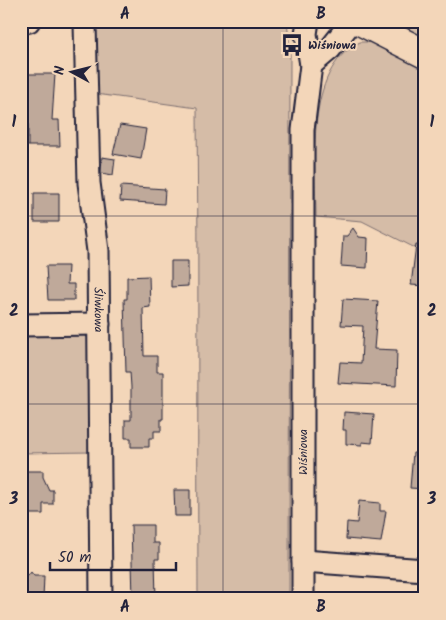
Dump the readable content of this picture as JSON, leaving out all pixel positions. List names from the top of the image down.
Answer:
{
  "streets": {
    "street": ["Śliwkowa", "Wiśniowa"]
  },
  "places": {
    "bus stop": ["Wiśniowa"]
  },
  "scale_bar": "50 m",
  "north": "left",
  "grid": {
    "columns": ["A", "B"],
    "rows": ["1", "2", "3"]
  }
}
